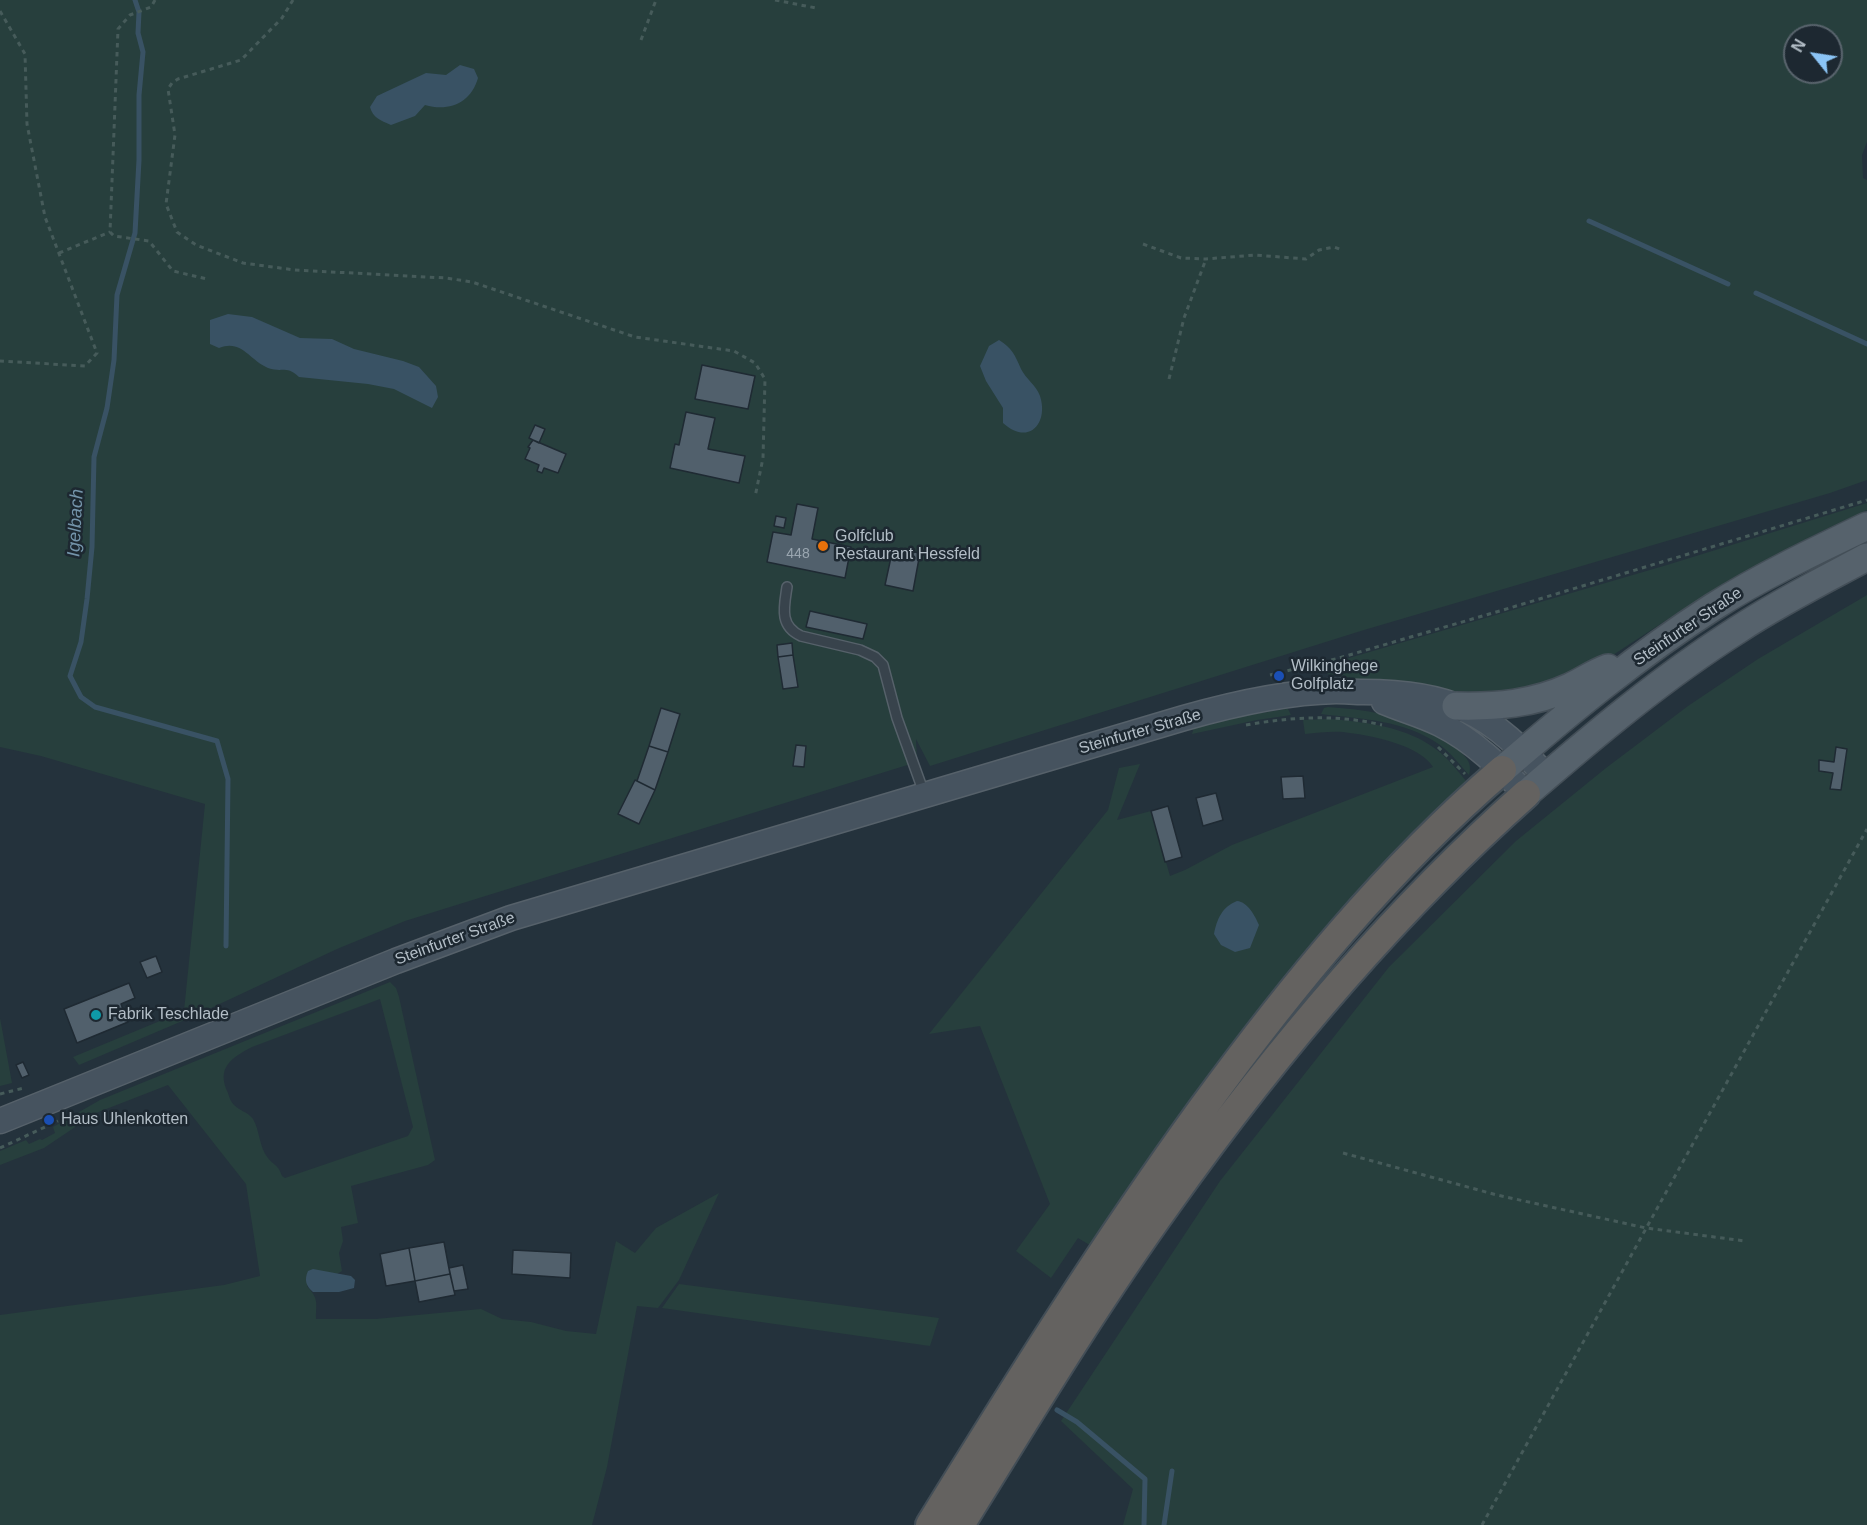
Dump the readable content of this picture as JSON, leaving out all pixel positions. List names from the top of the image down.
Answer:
{
  "streets": {
    "main road": ["Steinfurter Straße"]
  },
  "water": ["Igelbach"],
  "places": [
    "Golfclub Restaurant Hessfeld",
    "Wilkinghege Golfplatz",
    "Fabrik Teschlade",
    "Haus Uhlenkotten"
  ],
  "house_numbers": ["448"],
  "north": "top left"
}
